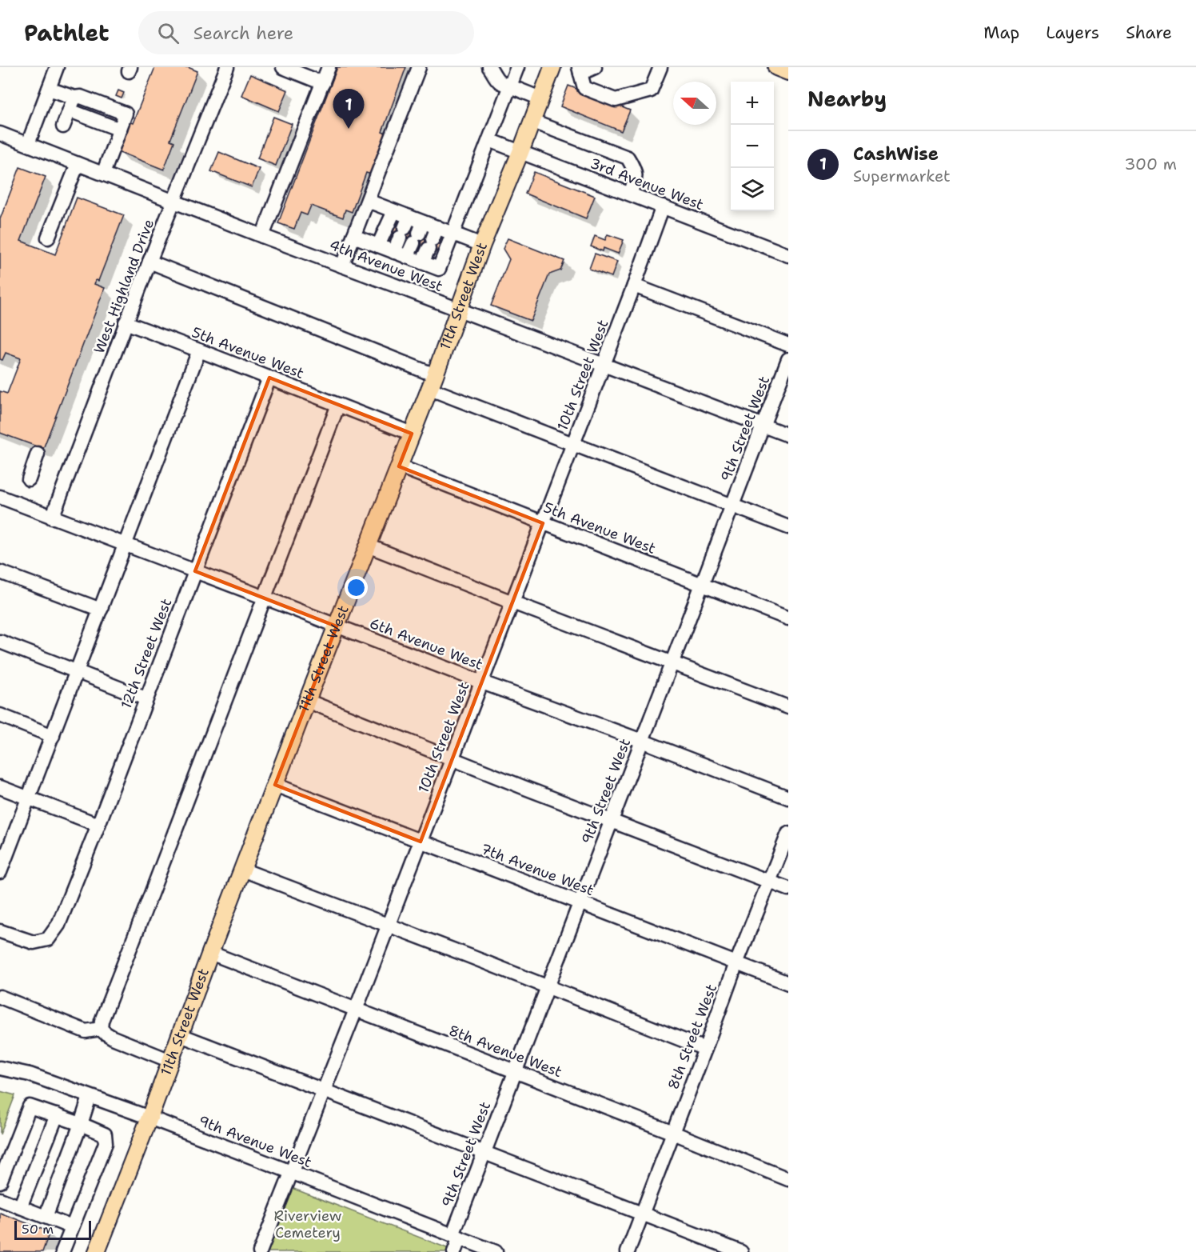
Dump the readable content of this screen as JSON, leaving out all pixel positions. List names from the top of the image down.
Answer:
{
  "streets": {
    "main road": ["11th Street West"],
    "street": [
      "3rd Avenue West",
      "4th Avenue West",
      "West Highland Drive",
      "5th Avenue West",
      "10th Street West",
      "9th Street West",
      "6th Avenue West",
      "12th Street West",
      "7th Avenue West",
      "8th Street West",
      "8th Avenue West",
      "9th Avenue West"
    ]
  },
  "crossings": [
    ["3rd Avenue West", "11th Street West"],
    ["3rd Avenue West", "10th Street West"],
    ["4th Avenue West", "West Highland Drive"],
    ["4th Avenue West", "11th Street West"],
    ["4th Avenue West", "10th Street West"],
    ["4th Avenue West", "9th Street West"],
    ["West Highland Drive", "5th Avenue West"],
    ["West Highland Drive", "6th Avenue West"],
    ["11th Street West", "5th Avenue West"],
    ["11th Street West", "6th Avenue West"],
    ["11th Street West", "7th Avenue West"],
    ["11th Street West", "8th Avenue West"],
    ["11th Street West", "9th Avenue West"],
    ["5th Avenue West", "10th Street West"],
    ["5th Avenue West", "9th Street West"],
    ["5th Avenue West", "12th Street West"],
    ["10th Street West", "6th Avenue West"],
    ["10th Street West", "7th Avenue West"],
    ["10th Street West", "8th Avenue West"],
    ["10th Street West", "9th Avenue West"],
    ["9th Street West", "6th Avenue West"],
    ["9th Street West", "7th Avenue West"],
    ["9th Street West", "8th Avenue West"],
    ["9th Street West", "9th Avenue West"],
    ["6th Avenue West", "12th Street West"],
    ["7th Avenue West", "8th Street West"],
    ["8th Street West", "8th Avenue West"]
  ],
  "parks": ["Riverview Cemetery"],
  "scale_bar": "50 m",
  "north": "left",
  "page": {
    "header": "Pathlet",
    "search": "Search here",
    "nav": ["Map", "Layers", "Share"],
    "heading": "Nearby",
    "map_buttons": ["+", "−"],
    "pins": "1",
    "list": [
      {
        "mark": "1",
        "name": "CashWise",
        "note": "Supermarket",
        "value": "300 m"
      }
    ],
    "scale": "50 m"
  }
}
